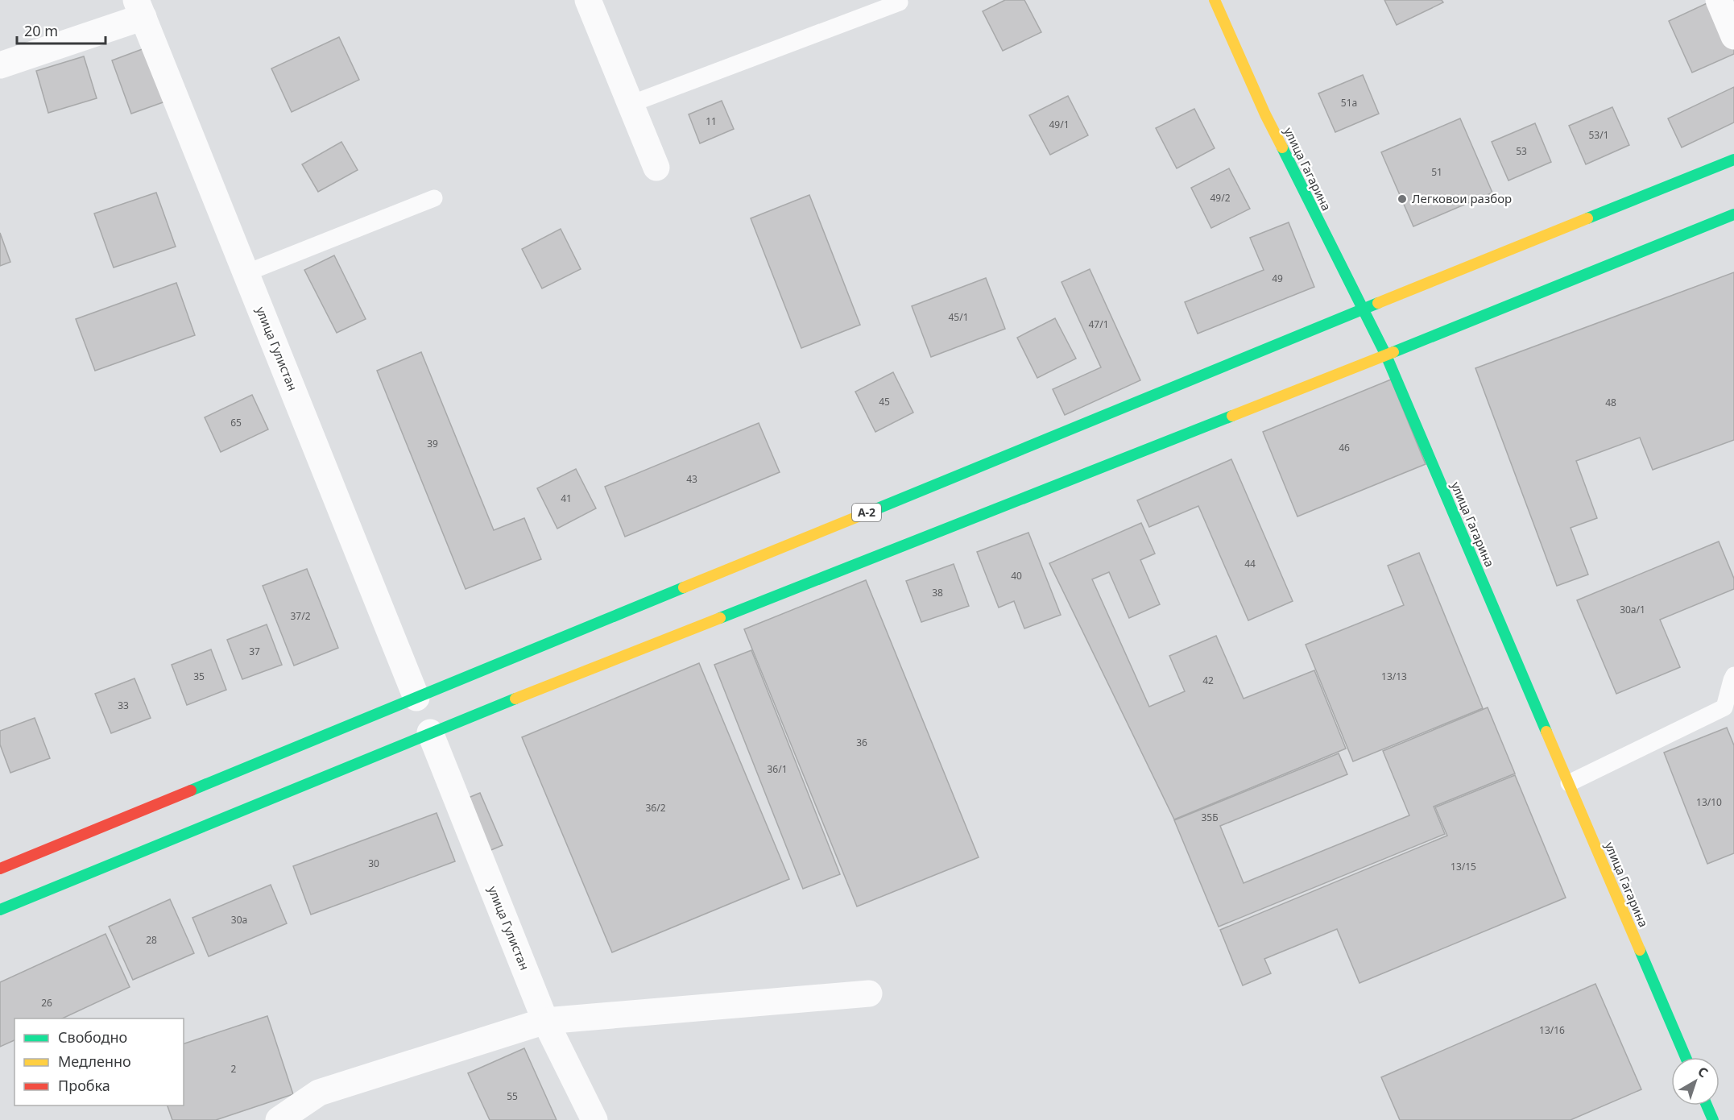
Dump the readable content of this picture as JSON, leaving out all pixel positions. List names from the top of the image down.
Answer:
{
  "streets": {
    "main road": ["улица Гагарина", "A-2"],
    "street": ["улица Гулистан"]
  },
  "crossings": [
    ["улица Гагарина", "A-2"],
    ["улица Гулистан", "A-2"]
  ],
  "places": ["Легковои разбор"],
  "house_numbers": [
    "51a",
    "11",
    "49/1",
    "53/1",
    "53",
    "51",
    "49/2",
    "49",
    "45/1",
    "47/1",
    "45",
    "48",
    "65",
    "39",
    "46",
    "43",
    "41",
    "44",
    "40",
    "38",
    "30а/1",
    "37/2",
    "37",
    "35",
    "13/13",
    "42",
    "33",
    "36",
    "36/1",
    "13/10",
    "36/2",
    "35Б",
    "30",
    "13/15",
    "30а",
    "28",
    "26",
    "13/16",
    "2",
    "55"
  ],
  "legend": ["Свободно", "Медленно", "Пробка"],
  "scale_bar": "20 m",
  "north": "top right"
}
